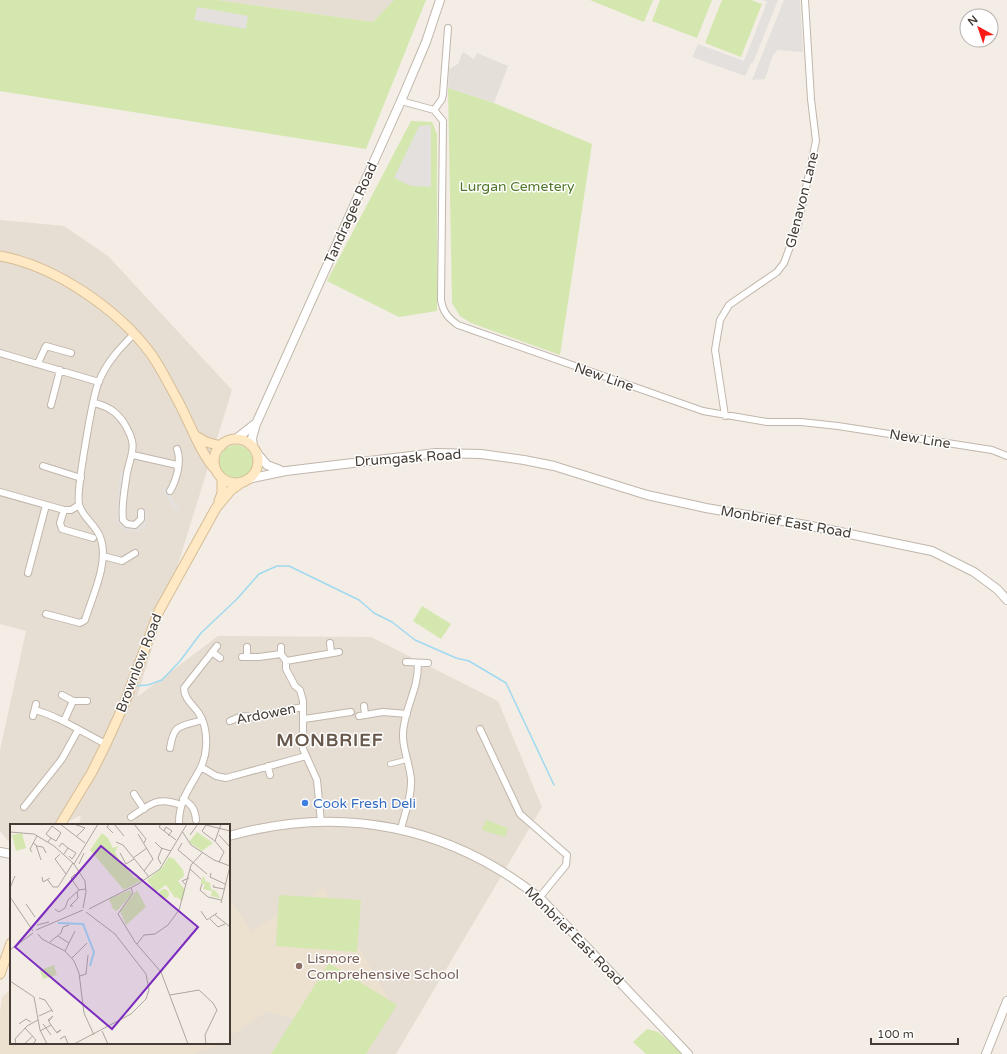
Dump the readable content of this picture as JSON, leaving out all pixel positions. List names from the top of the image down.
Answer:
{
  "streets": {
    "main road": ["Brownlow Road"],
    "street": [
      "Glenavon Lane",
      "Tandragee Road",
      "New Line",
      "Drumgask Road",
      "Monbrief East Road",
      "Ardowen"
    ]
  },
  "crossings": [
    ["Glenavon Lane", "New Line"],
    ["Tandragee Road", "Drumgask Road"],
    ["Tandragee Road", "Brownlow Road"],
    ["Drumgask Road", "Monbrief East Road"],
    ["Drumgask Road", "Brownlow Road"],
    ["Monbrief East Road", "Ardowen"]
  ],
  "districts": ["MONBRIEF"],
  "parks": ["Lurgan Cemetery"],
  "places": ["Cook Fresh Deli", "Lismore Comprehensive School"],
  "scale_bar": "100 m",
  "north": "top left"
}
